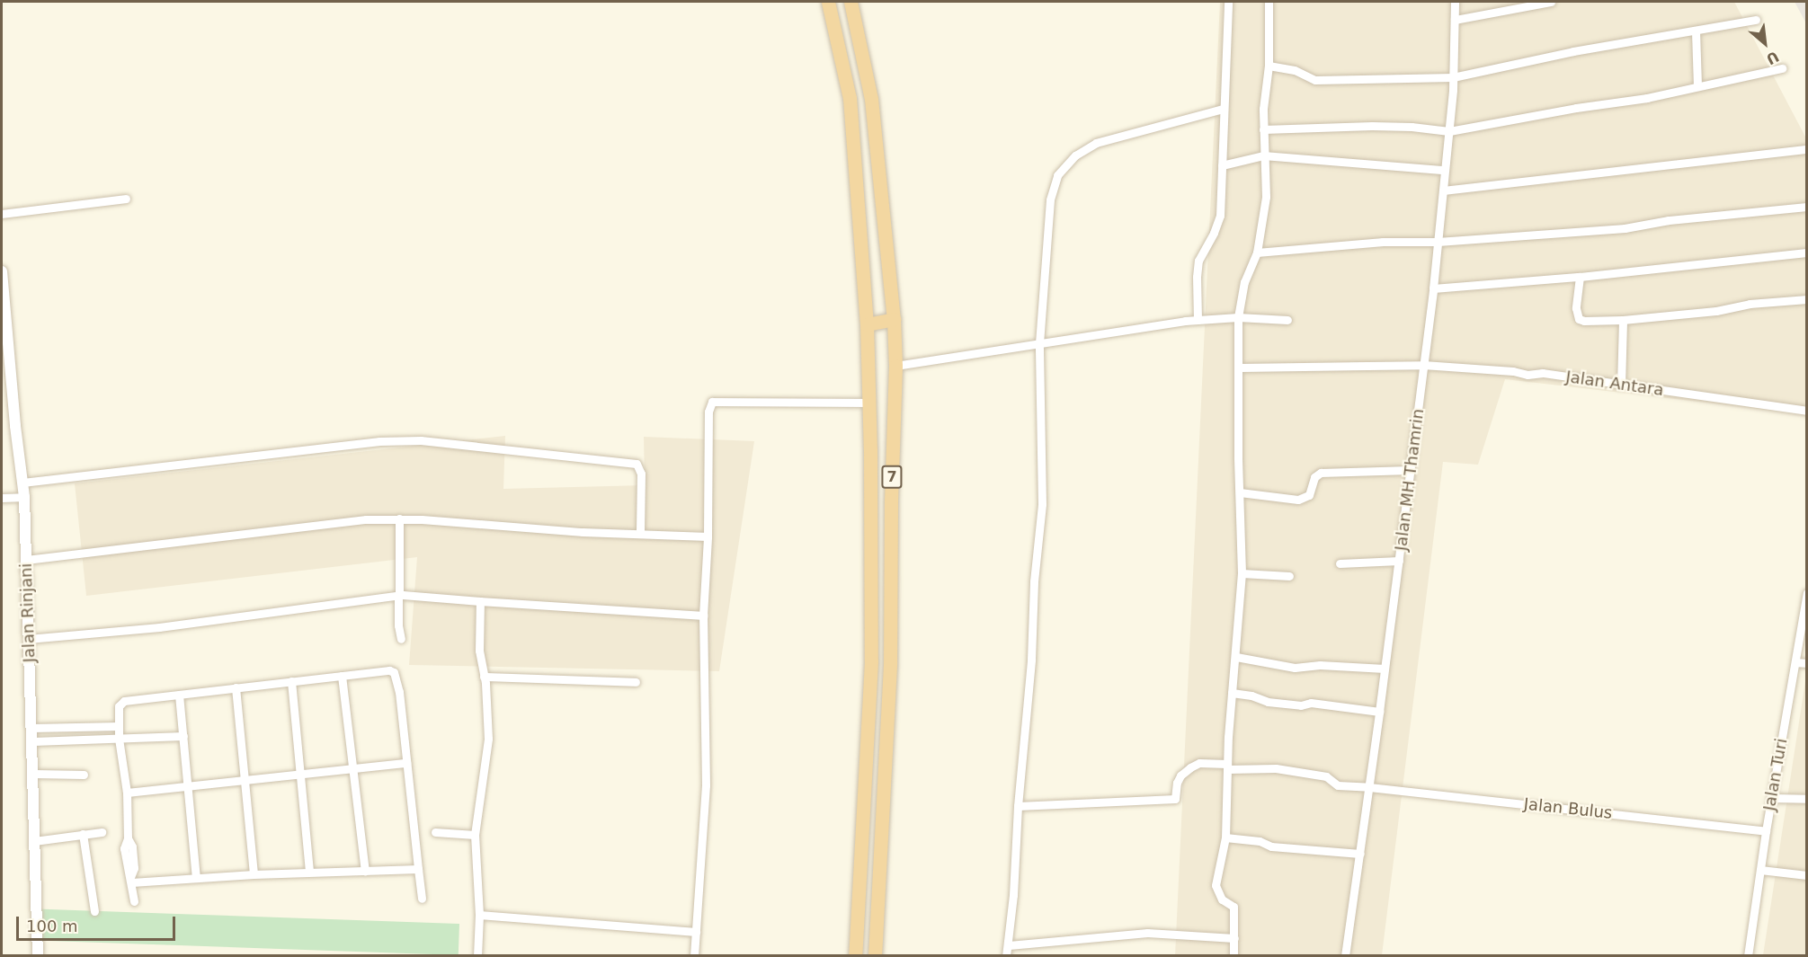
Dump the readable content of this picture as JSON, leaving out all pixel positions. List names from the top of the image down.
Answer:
{
  "streets": {
    "highway": ["7"],
    "street": [
      "Jalan Antara",
      "Jalan MH Thamrin",
      "Jalan Rinjani",
      "Jalan Turi",
      "Jalan Bulus"
    ]
  },
  "crossings": [
    ["Jalan Antara", "Jalan MH Thamrin"],
    ["Jalan MH Thamrin", "Jalan Bulus"],
    ["Jalan Turi", "Jalan Bulus"]
  ],
  "scale_bar": "100 m",
  "north": "bottom right"
}
